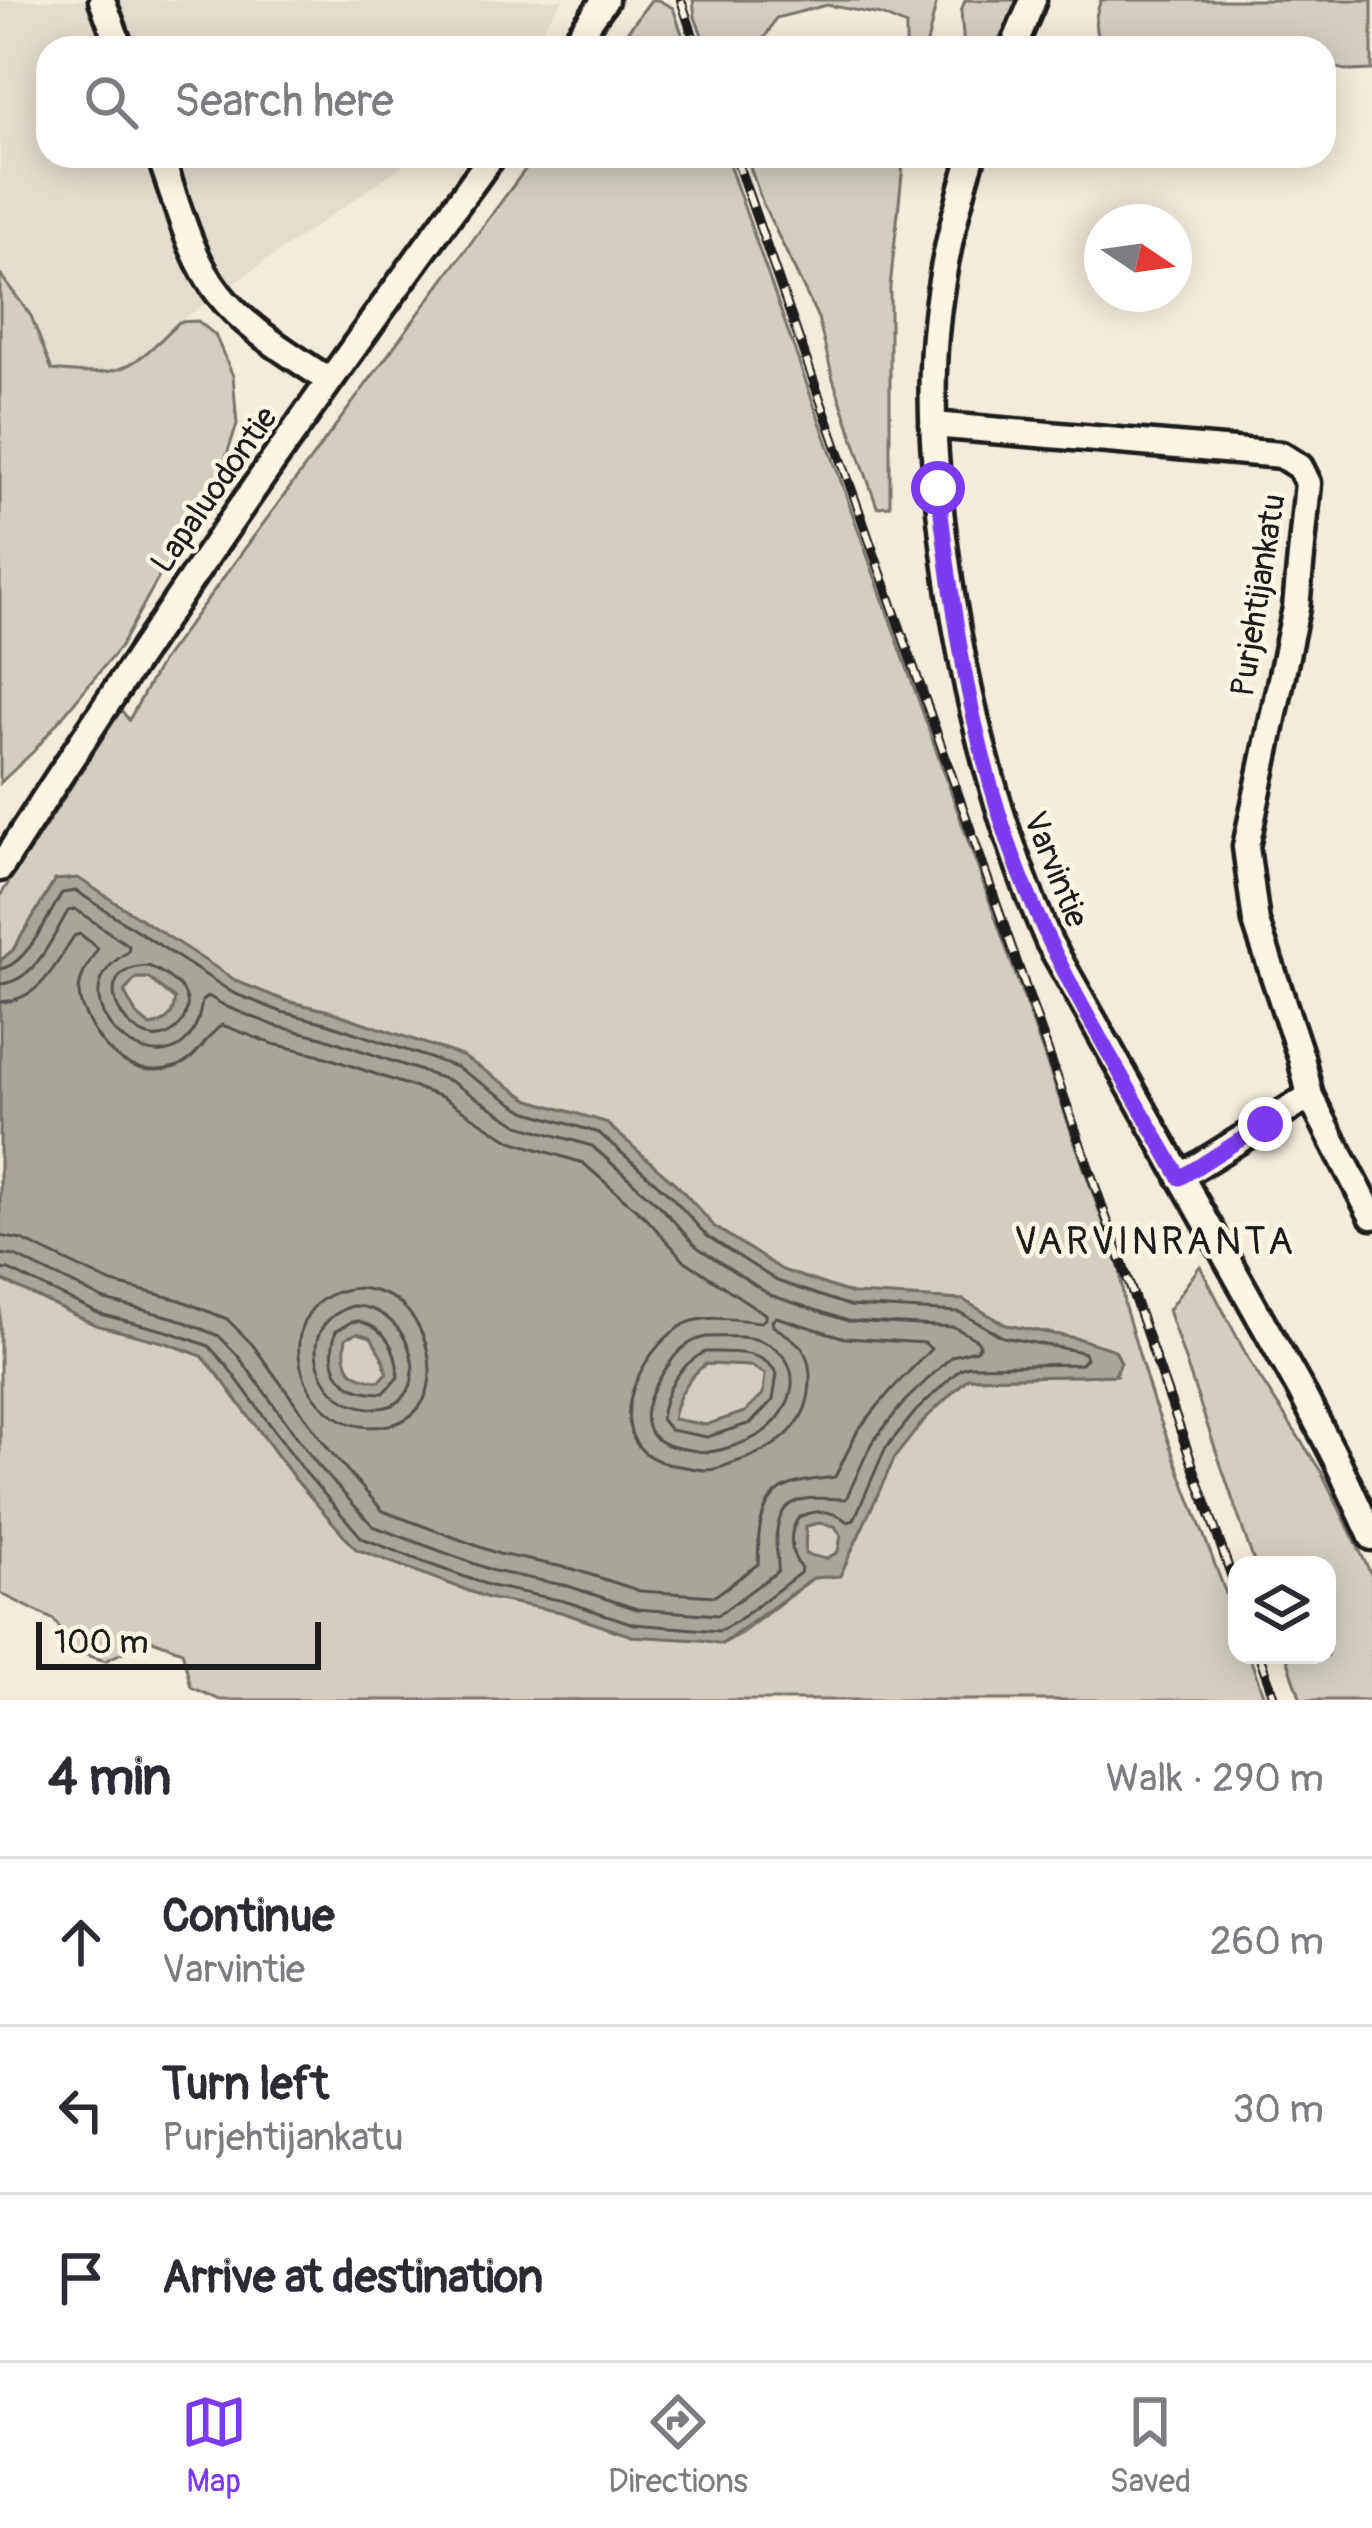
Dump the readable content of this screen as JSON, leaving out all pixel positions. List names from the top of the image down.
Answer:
{
  "streets": {
    "street": ["Lapaluodontie", "Purjehtijankatu", "Varvintie"]
  },
  "crossings": [
    ["Purjehtijankatu", "Varvintie"]
  ],
  "districts": ["VARVINRANTA"],
  "scale_bar": "100 m",
  "north": "right",
  "page": {
    "search": "Search here",
    "scale": "100 m",
    "heading": ["4 min", "Walk · 290 m"],
    "list": [
      ["Continue", "Varvintie", "260 m"],
      ["Turn left", "Purjehtijankatu", "30 m"],
      "Arrive at destination"
    ],
    "nav": ["Map", "Directions", "Saved"]
  }
}
